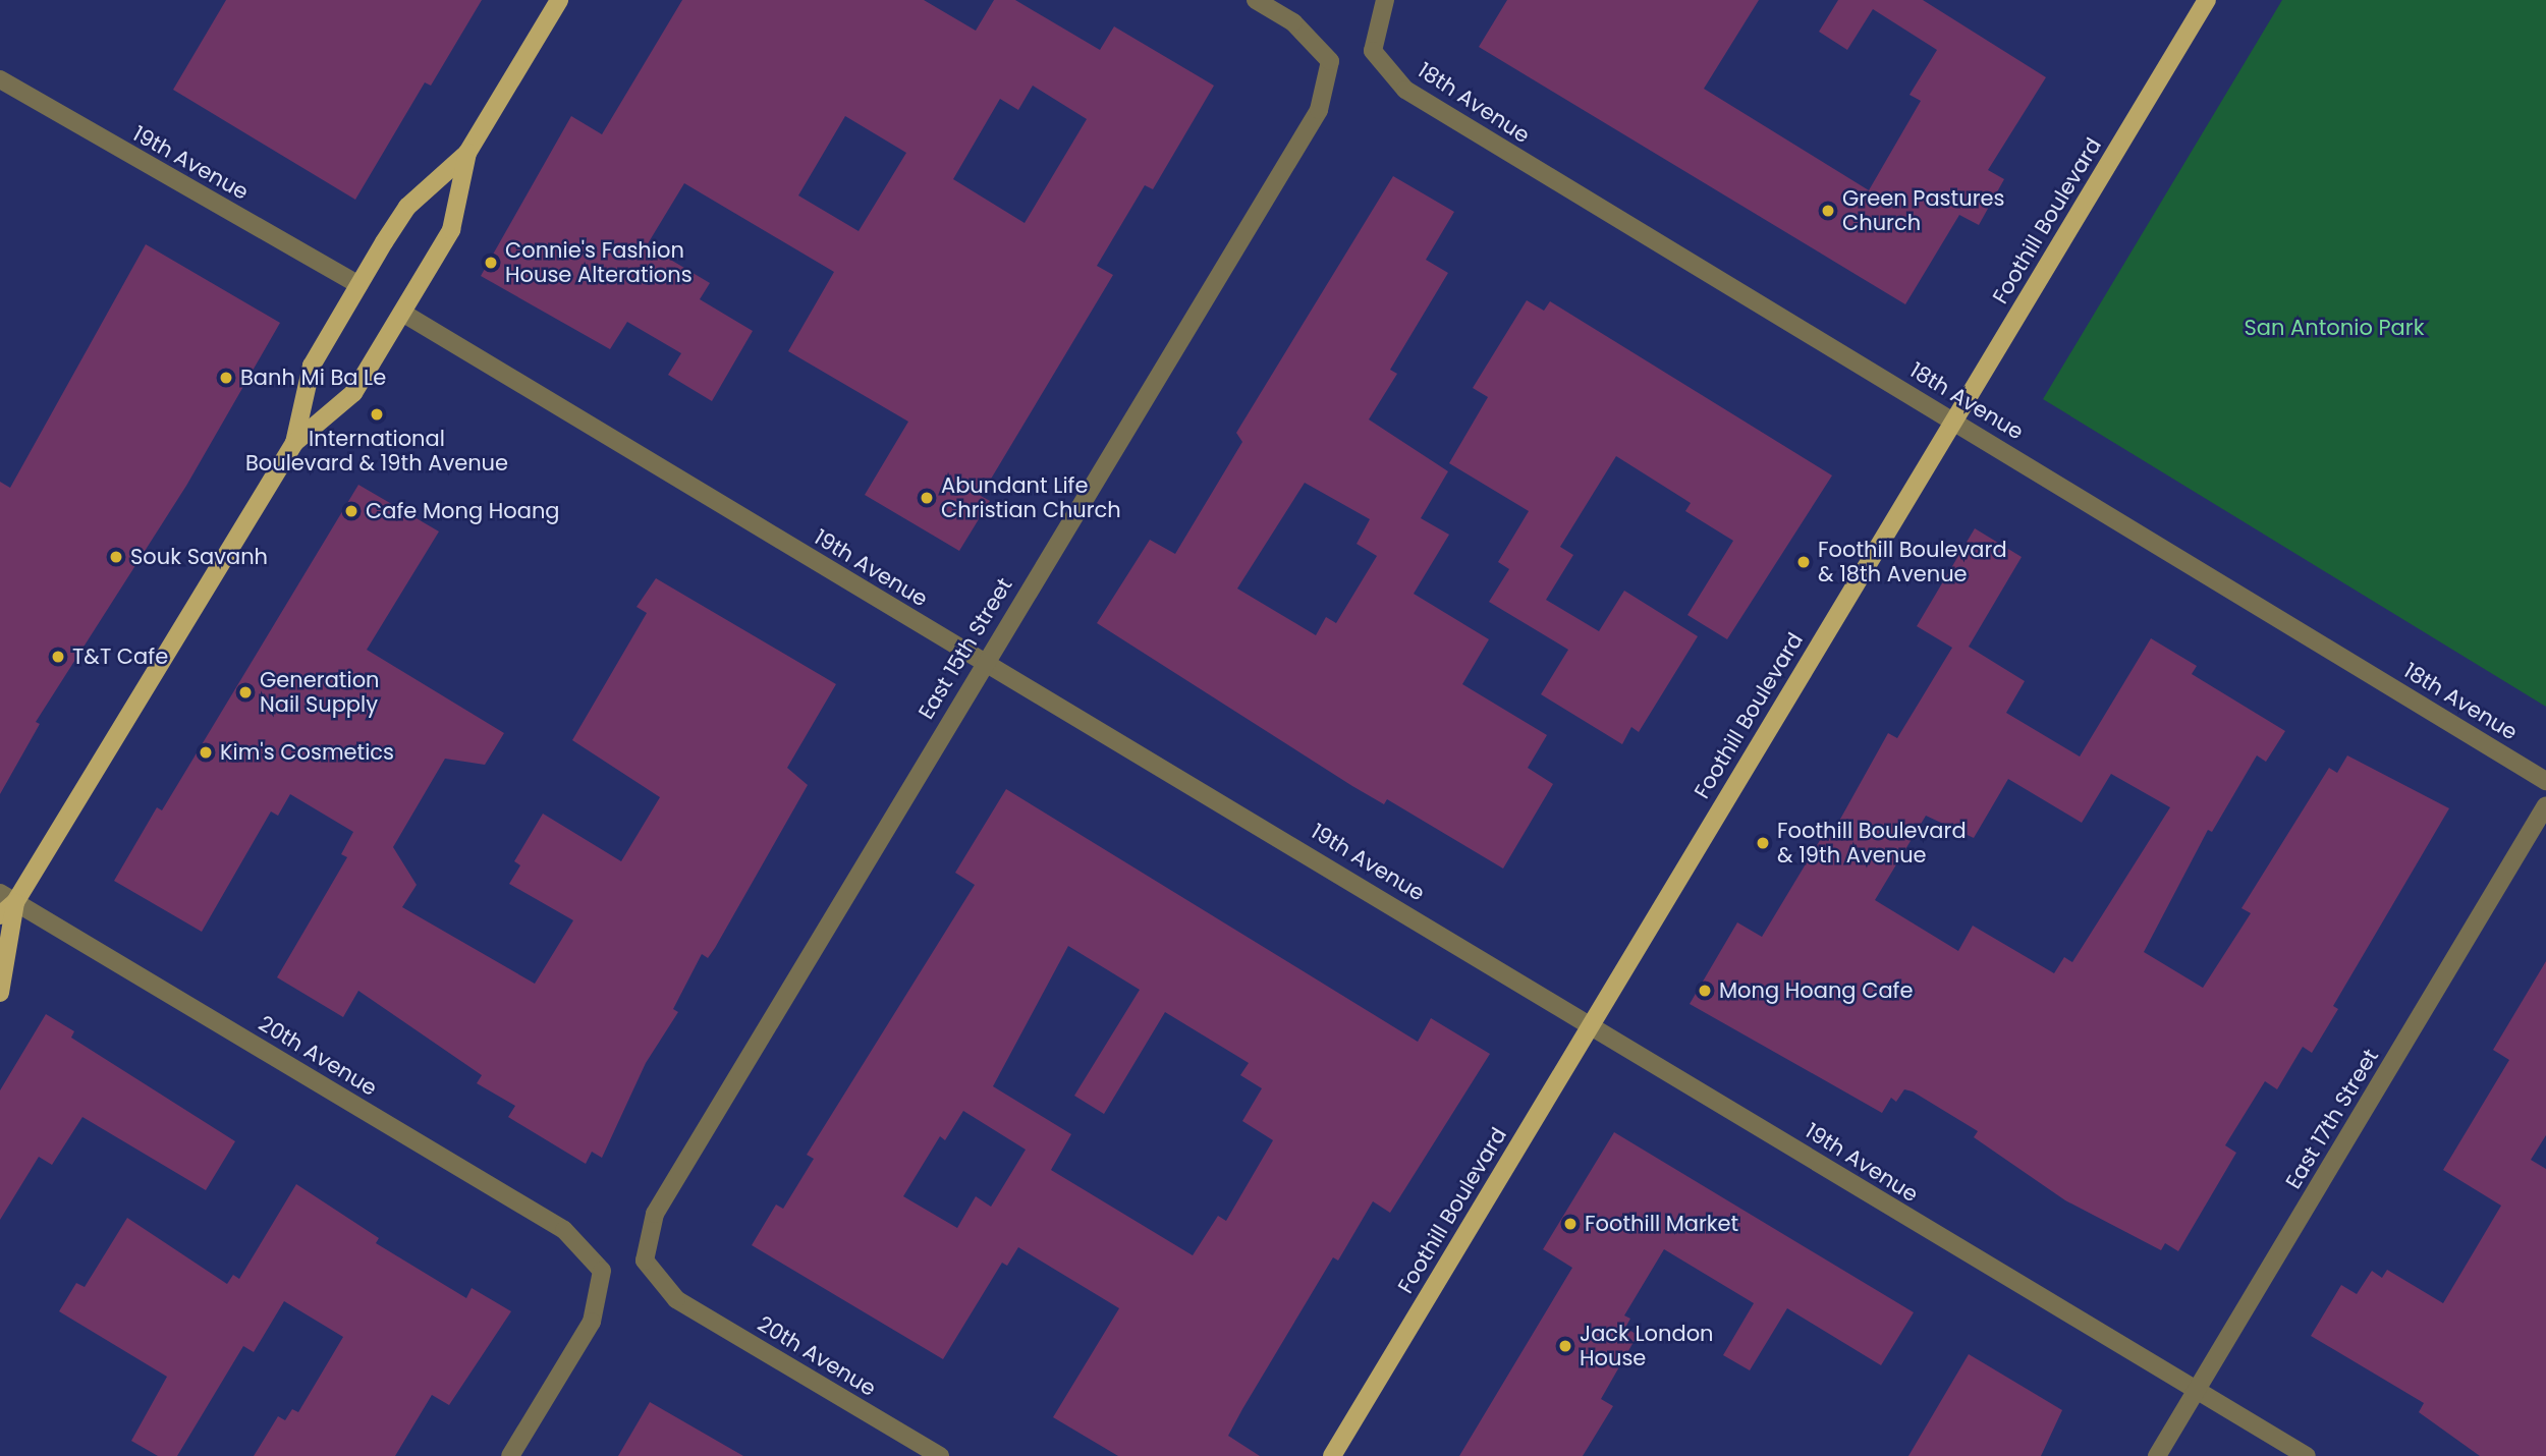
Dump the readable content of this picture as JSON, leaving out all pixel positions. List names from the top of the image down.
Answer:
{
  "streets": {
    "main road": ["Foothill Boulevard"],
    "street": [
      "18th Avenue",
      "19th Avenue",
      "East 15th Street",
      "20th Avenue",
      "East 17th Street"
    ]
  },
  "crossings": [
    ["18th Avenue", "Foothill Boulevard"],
    ["19th Avenue", "Foothill Boulevard"],
    ["19th Avenue", "East 15th Street"],
    ["19th Avenue", "East 17th Street"],
    ["East 15th Street", "20th Avenue"]
  ],
  "parks": ["San Antonio Park"],
  "places": [
    "Green Pastures Church",
    "Connie's Fashion House Alterations",
    "Banh Mi Ba Le",
    "International Boulevard & 19th Avenue",
    "Abundant Life Christian Church",
    "Cafe Mong Hoang",
    "Souk Savanh",
    "Foothill Boulevard & 18th Avenue",
    "T&T Cafe",
    "Generation Nail Supply",
    "Kim's Cosmetics",
    "Foothill Boulevard & 19th Avenue",
    "Mong Hoang Cafe",
    "Foothill Market",
    "Jack London House"
  ]
}
